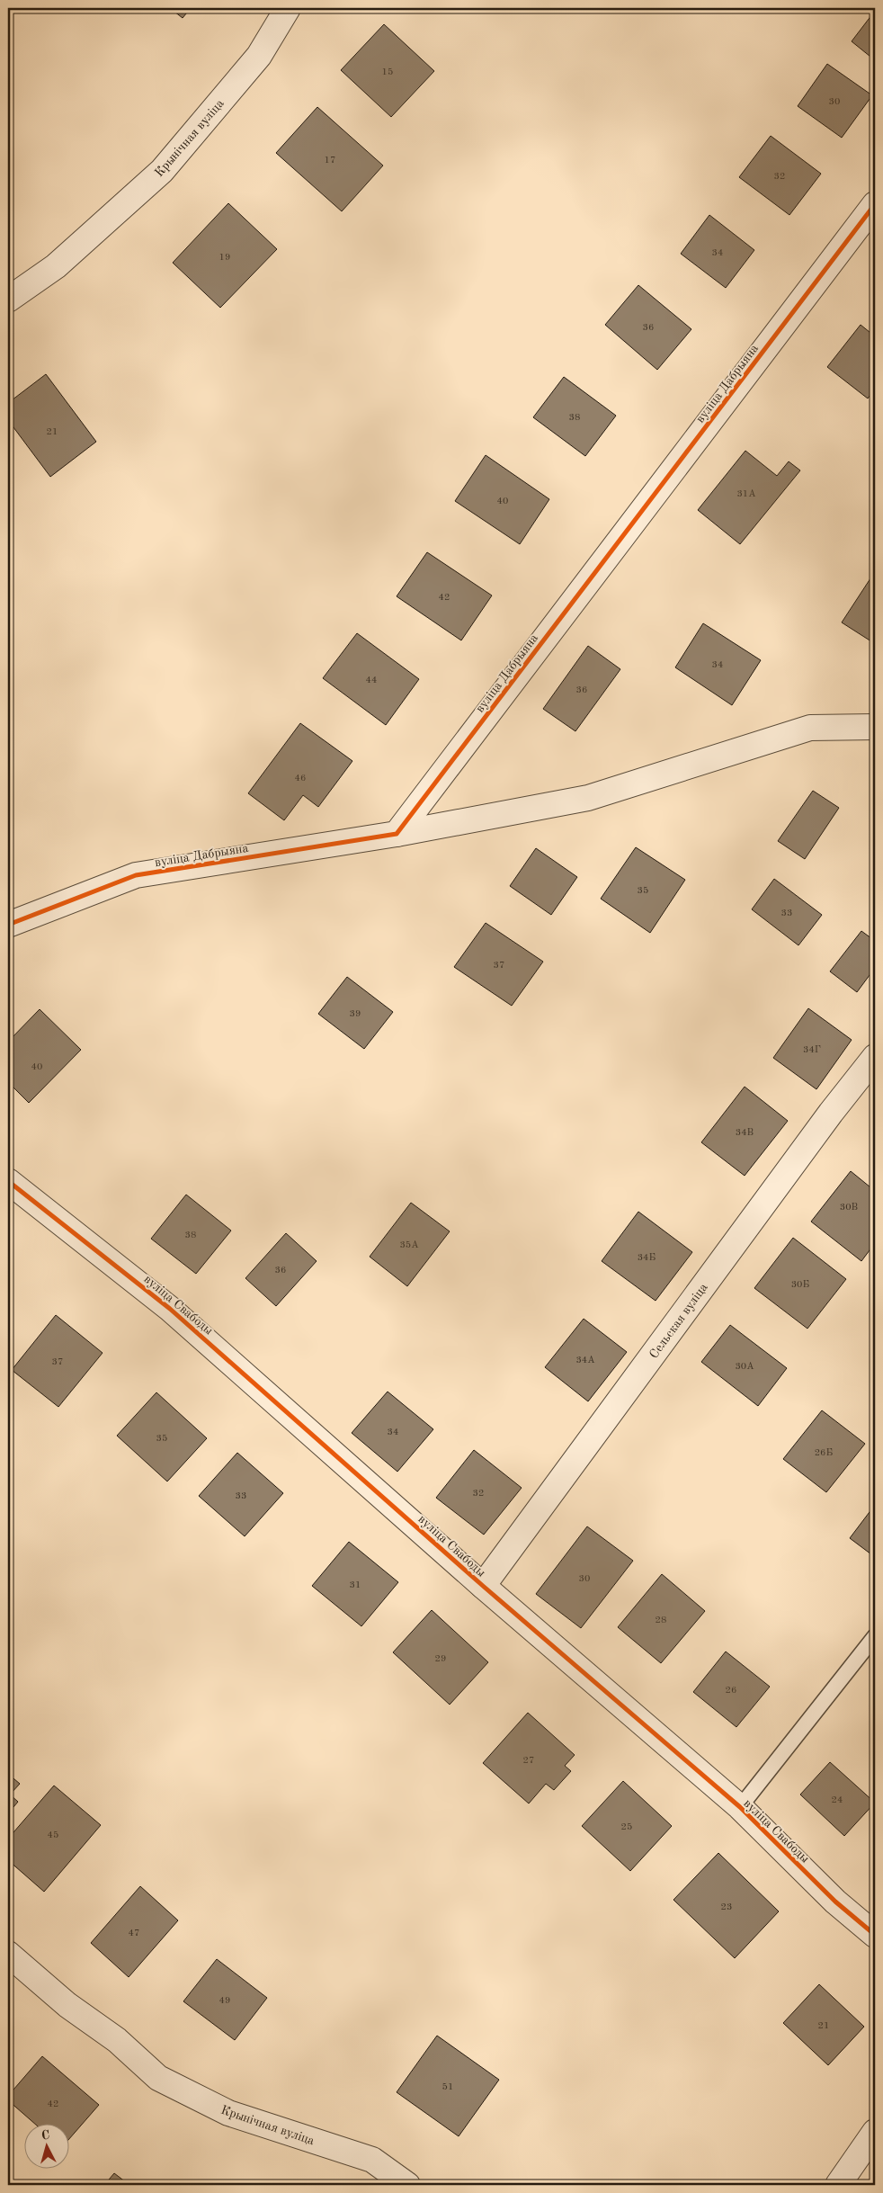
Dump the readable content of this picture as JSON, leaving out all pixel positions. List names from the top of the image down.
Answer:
{
  "streets": {
    "street": [
      "Крынічная вуліца",
      "вуліца Дабрыяна",
      "вуліца Свабоды",
      "Сельская вуліца"
    ]
  },
  "crossings": [
    ["вуліца Свабоды", "Сельская вуліца"]
  ],
  "house_numbers": [
    "15",
    "30",
    "17",
    "32",
    "34",
    "19",
    "36",
    "38",
    "21",
    "31А",
    "40",
    "42",
    "34",
    "44",
    "36",
    "46",
    "35",
    "33",
    "37",
    "39",
    "34Г",
    "40",
    "34В",
    "30В",
    "38",
    "35А",
    "34Б",
    "36",
    "30Б",
    "34А",
    "37",
    "30А",
    "34",
    "35",
    "26Б",
    "32",
    "33",
    "30",
    "31",
    "28",
    "29",
    "26",
    "27",
    "24",
    "25",
    "45",
    "23",
    "47",
    "49",
    "21",
    "51",
    "42"
  ],
  "north": "top"
}
